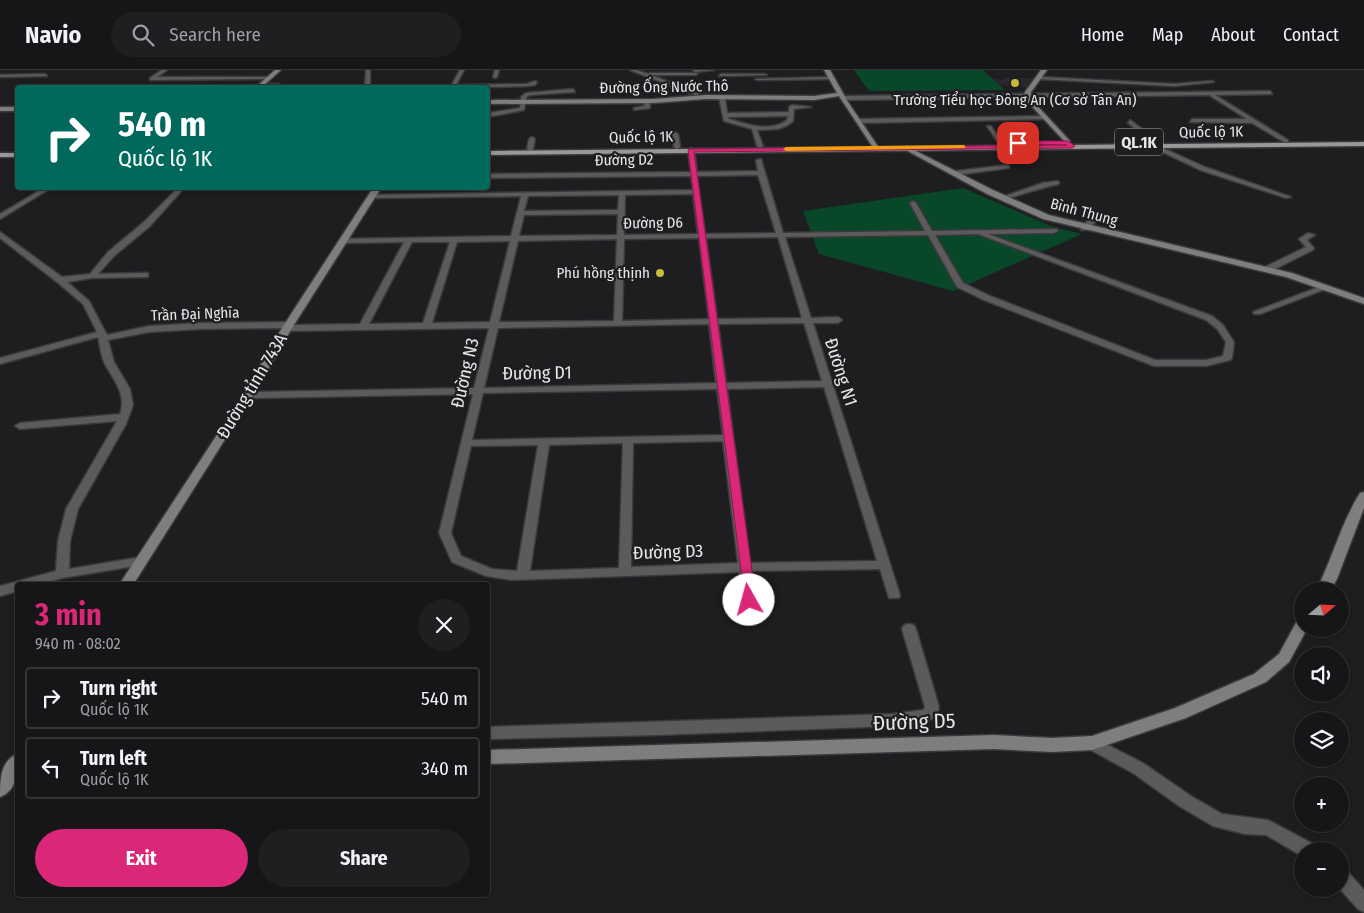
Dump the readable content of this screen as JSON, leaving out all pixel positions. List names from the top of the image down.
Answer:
{
  "streets": {
    "main road": ["Quốc lộ 1K", "QL.1K"],
    "street": [
      "Đường Ống Nước Thô",
      "Đường D2",
      "Bình Thung",
      "Đường D6",
      "Trần Đại Nghĩa",
      "Đường N1",
      "Đường N3",
      "Đường D1",
      "Đường tỉnh 743A",
      "Đường D3",
      "Đường D5"
    ]
  },
  "crossings": [
    ["Quốc lộ 1K", "Bình Thung"],
    ["Đường D2", "Đường N1"],
    ["Đường D6", "Đường N1"],
    ["Đường D6", "Đường N3"],
    ["Đường D6", "Đường tỉnh 743A"],
    ["Trần Đại Nghĩa", "Đường tỉnh 743A"],
    ["Đường N1", "Đường D1"],
    ["Đường N1", "Đường D3"],
    ["Đường N3", "Đường D1"],
    ["Đường N3", "Đường D3"],
    ["Đường D1", "Đường tỉnh 743A"]
  ],
  "places": ["Trường Tiểu học Đông An (Cơ sở Tân An)", "Phú hồng thịnh"],
  "north": "right",
  "page": {
    "header": "Navio",
    "search": "Search here",
    "nav": [
      "Home",
      "Map",
      "About",
      "Contact"
    ],
    "turn": ["540 m", "Quốc lộ 1K"],
    "map_buttons": ["+", "−"],
    "heading": ["3 min", "940 m · 08:02"],
    "list": [
      {
        "name": "Turn right",
        "note": "Quốc lộ 1K",
        "value": "540 m"
      },
      {
        "name": "Turn left",
        "note": "Quốc lộ 1K",
        "value": "340 m"
      }
    ],
    "buttons": ["Exit", "Share"]
  }
}
